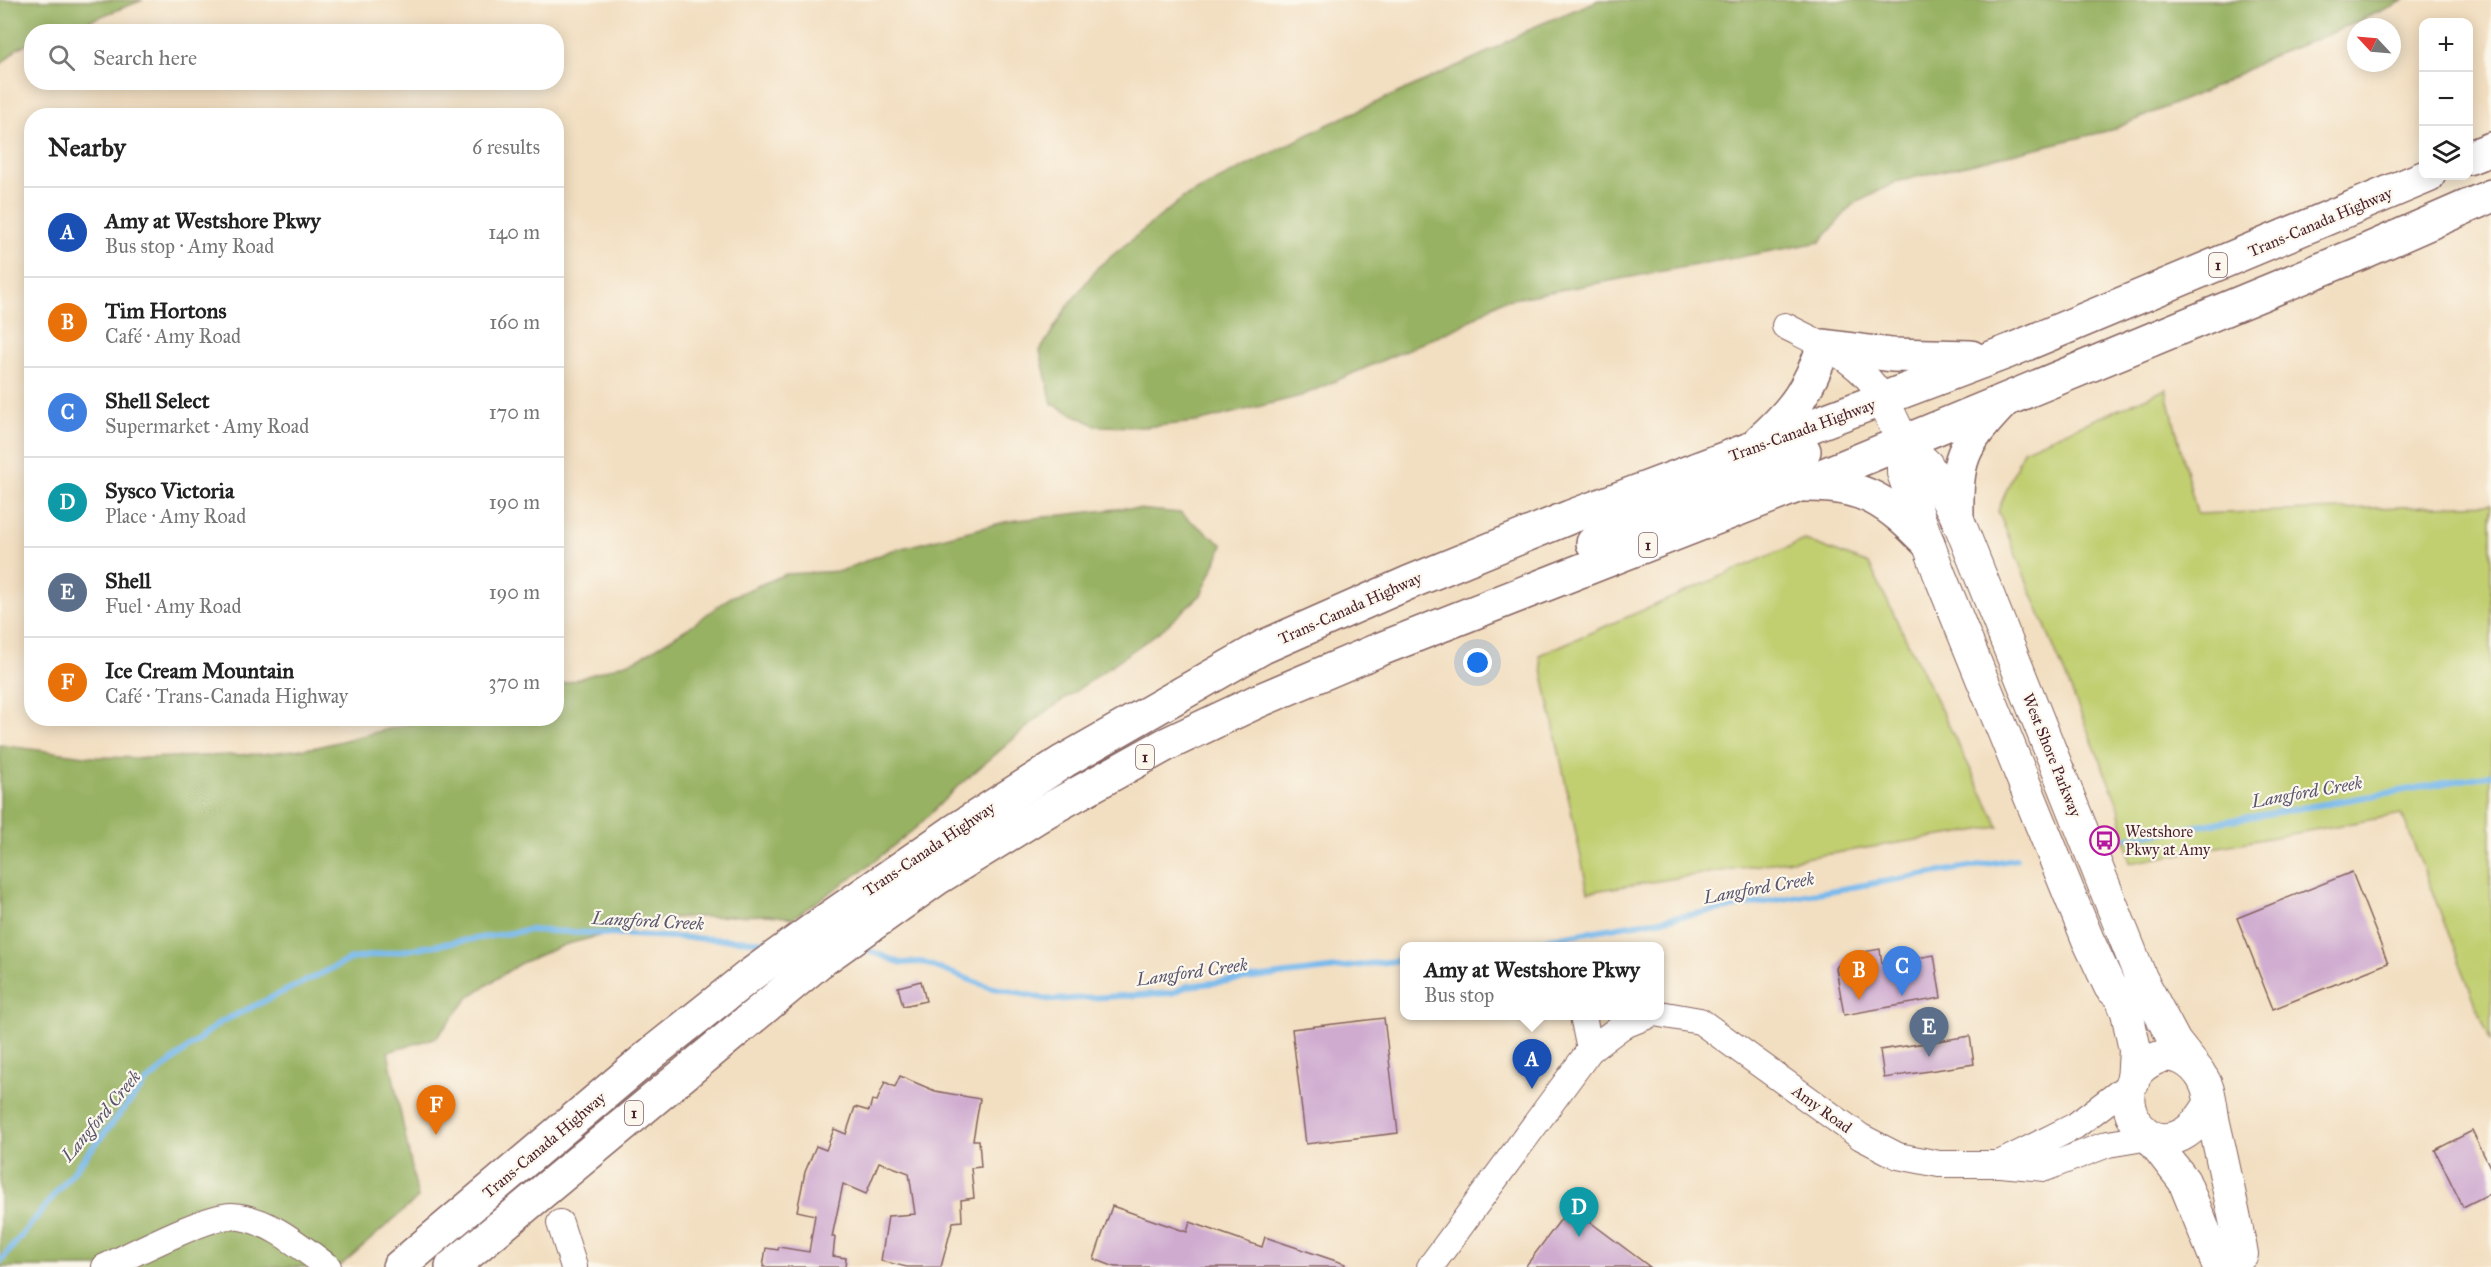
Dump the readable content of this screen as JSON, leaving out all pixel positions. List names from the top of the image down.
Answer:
{
  "streets": {
    "highway": ["Trans-Canada Highway", "1"],
    "main road": ["West Shore Parkway"],
    "street": ["Amy Road"]
  },
  "crossings": [
    ["Trans-Canada Highway", "West Shore Parkway"],
    ["West Shore Parkway", "Amy Road"]
  ],
  "water": ["Langford Creek"],
  "places": {
    "bus stop": ["Westshore Pkwy at Amy"]
  },
  "north": "top left",
  "page": {
    "map_buttons": ["+", "−"],
    "search": "Search here",
    "heading": ["Nearby", "6 results"],
    "list": [
      {
        "mark": "A",
        "name": "Amy at Westshore Pkwy",
        "note": "Bus stop · Amy Road",
        "value": "140 m"
      },
      {
        "mark": "B",
        "name": "Tim Hortons",
        "note": "Café · Amy Road",
        "value": "160 m"
      },
      {
        "mark": "C",
        "name": "Shell Select",
        "note": "Supermarket · Amy Road",
        "value": "170 m"
      },
      {
        "mark": "D",
        "name": "Sysco Victoria",
        "note": "Place · Amy Road",
        "value": "190 m"
      },
      {
        "mark": "E",
        "name": "Shell",
        "note": "Fuel · Amy Road",
        "value": "190 m"
      },
      {
        "mark": "F",
        "name": "Ice Cream Mountain",
        "note": "Café · Trans-Canada Highway",
        "value": "370 m"
      }
    ],
    "popup": ["Amy at Westshore Pkwy", "Bus stop"],
    "pins": [
      "C",
      "B",
      "E",
      "A",
      "F",
      "D"
    ]
  }
}
